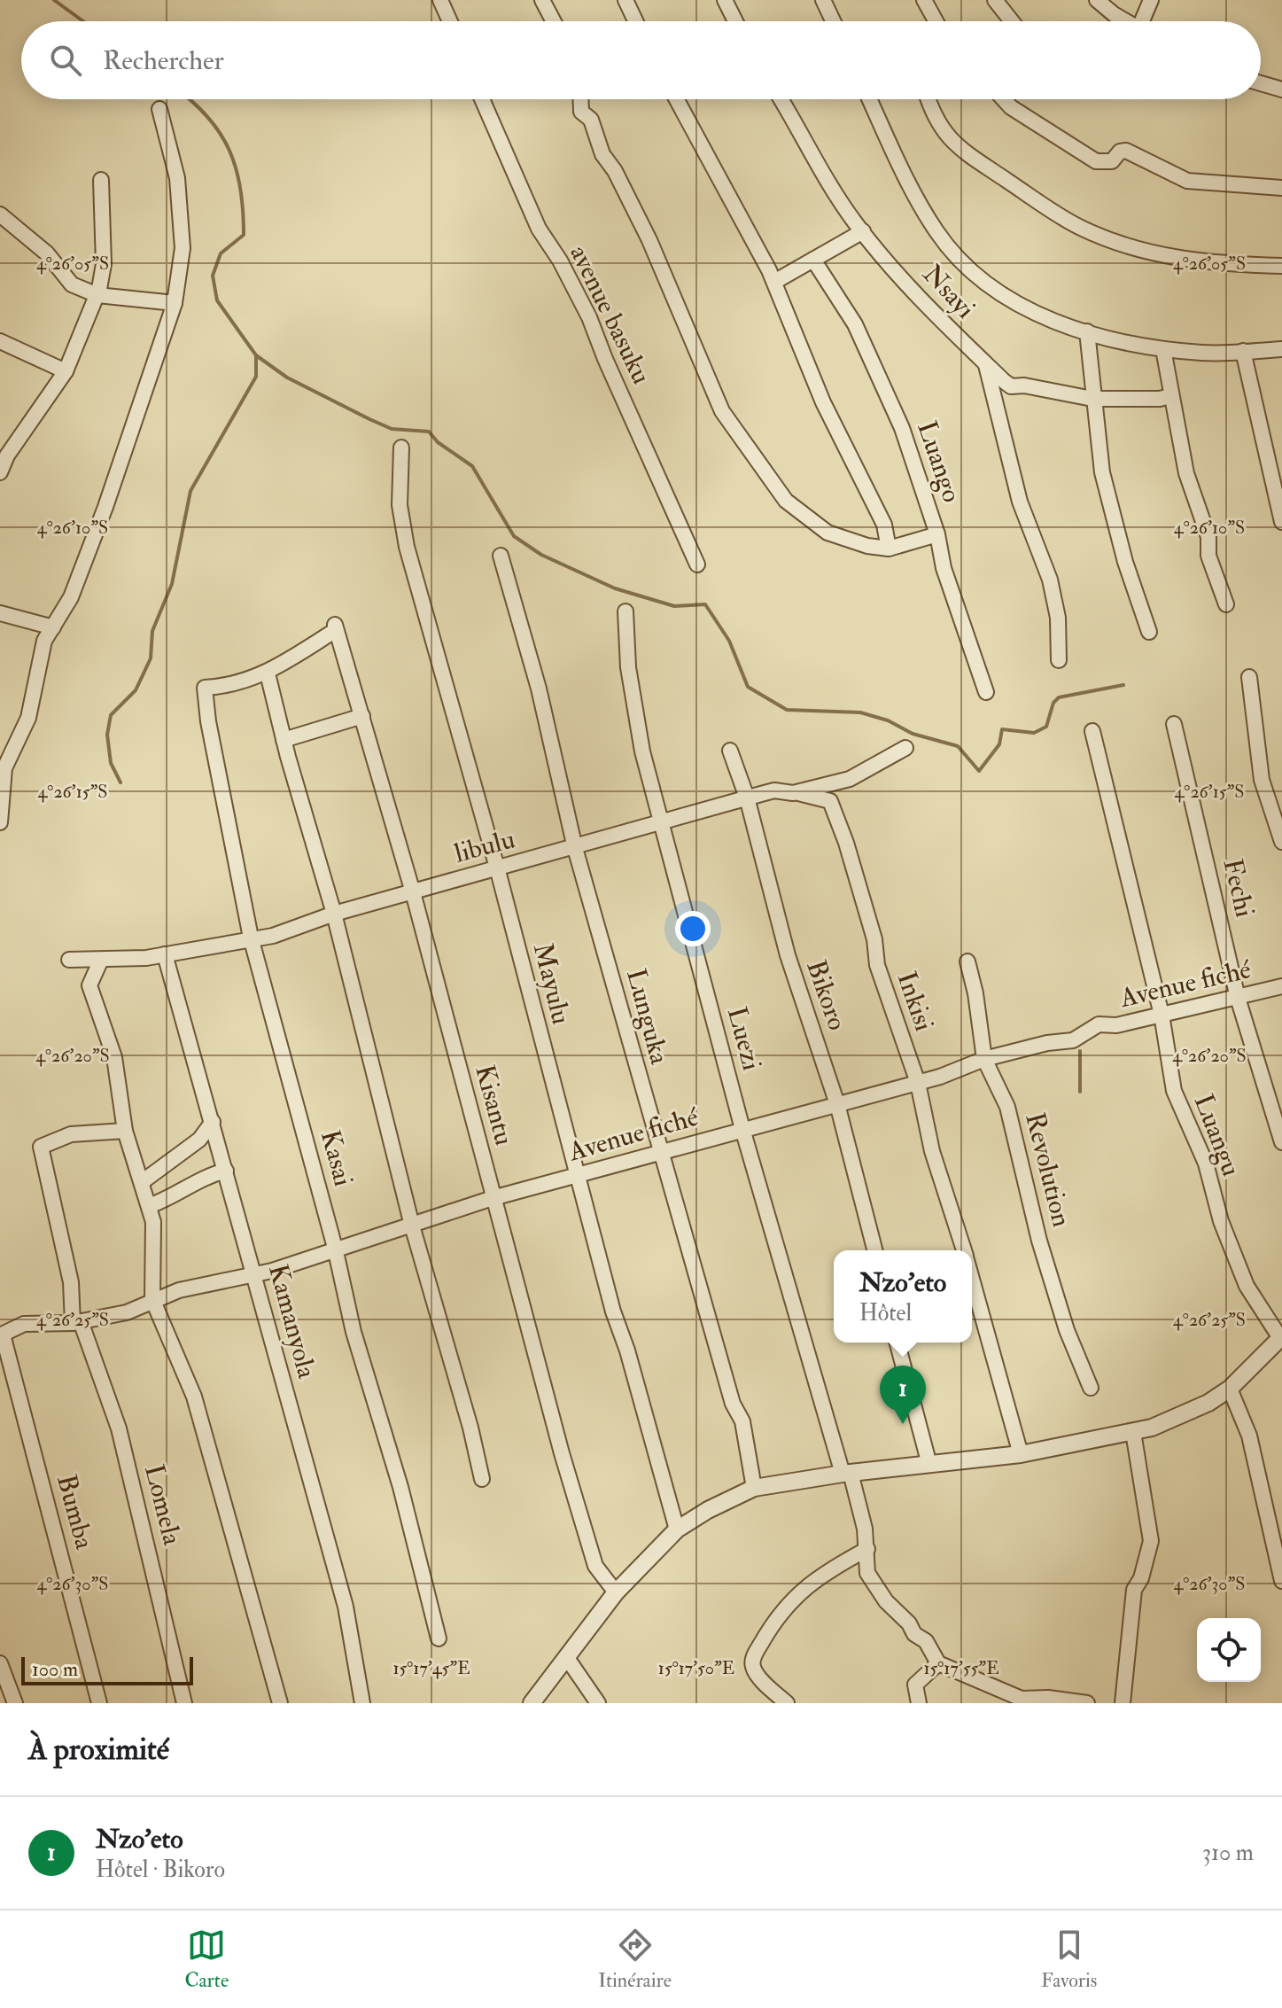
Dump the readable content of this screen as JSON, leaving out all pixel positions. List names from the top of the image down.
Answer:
{
  "streets": {
    "street": [
      "Nsayi",
      "avenue basuku",
      "Luango",
      "libulu",
      "Fechi",
      "Mayulu",
      "Avenue fiché",
      "Bikoro",
      "Inkisi",
      "Lunguka",
      "Luezi",
      "Kisantu",
      "Luangu",
      "Kasai",
      "Revolution",
      "Kamanyola",
      "Lomela",
      "Bumba"
    ]
  },
  "crossings": [
    ["libulu", "Mayulu"],
    ["libulu", "Bikoro"],
    ["libulu", "Inkisi"],
    ["libulu", "Lunguka"],
    ["libulu", "Luezi"],
    ["libulu", "Kisantu"],
    ["libulu", "Kasai"],
    ["libulu", "Kamanyola"],
    ["Fechi", "Avenue fiché"],
    ["Mayulu", "Avenue fiché"],
    ["Avenue fiché", "Bikoro"],
    ["Avenue fiché", "Inkisi"],
    ["Avenue fiché", "Lunguka"],
    ["Avenue fiché", "Luezi"],
    ["Avenue fiché", "Kisantu"],
    ["Avenue fiché", "Luangu"],
    ["Avenue fiché", "Kasai"],
    ["Avenue fiché", "Revolution"],
    ["Avenue fiché", "Kamanyola"],
    ["Avenue fiché", "Lomela"],
    ["Avenue fiché", "Bumba"],
    ["Kisantu", "Kasai"]
  ],
  "scale_bar": "100 m",
  "page": {
    "search": "Rechercher",
    "popup": ["Nzo'eto", "Hôtel"],
    "pins": "1",
    "scale": "100 m",
    "heading": "À proximité",
    "list": [
      {
        "mark": "1",
        "name": "Nzo'eto",
        "note": "Hôtel · Bikoro",
        "value": "310 m"
      }
    ],
    "nav": ["Carte", "Itinéraire", "Favoris"]
  },
  "coordinates": [
    "4°26'05\"S",
    "4°26'10\"S",
    "4°26'15\"S",
    "4°26'20\"S",
    "4°26'25\"S",
    "4°26'30\"S",
    "15°17'45\"E",
    "15°17'50\"E",
    "15°17'55\"E"
  ]
}
